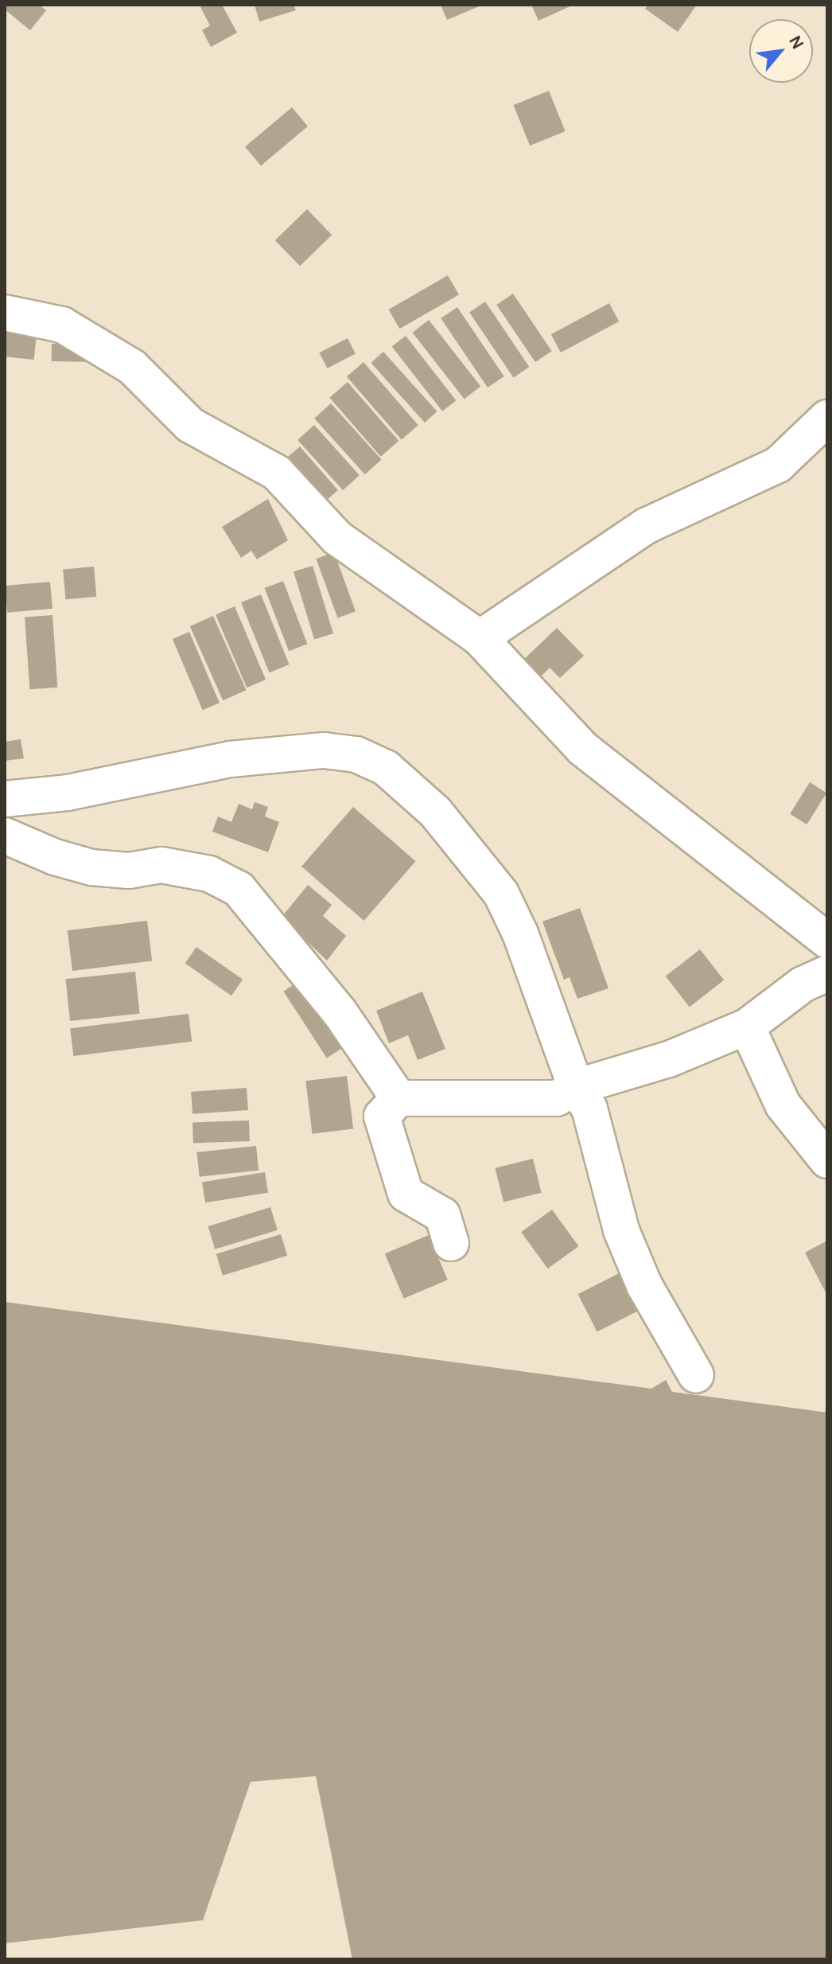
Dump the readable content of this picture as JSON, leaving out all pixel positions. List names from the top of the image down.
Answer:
{
  "north": "top right"
}
